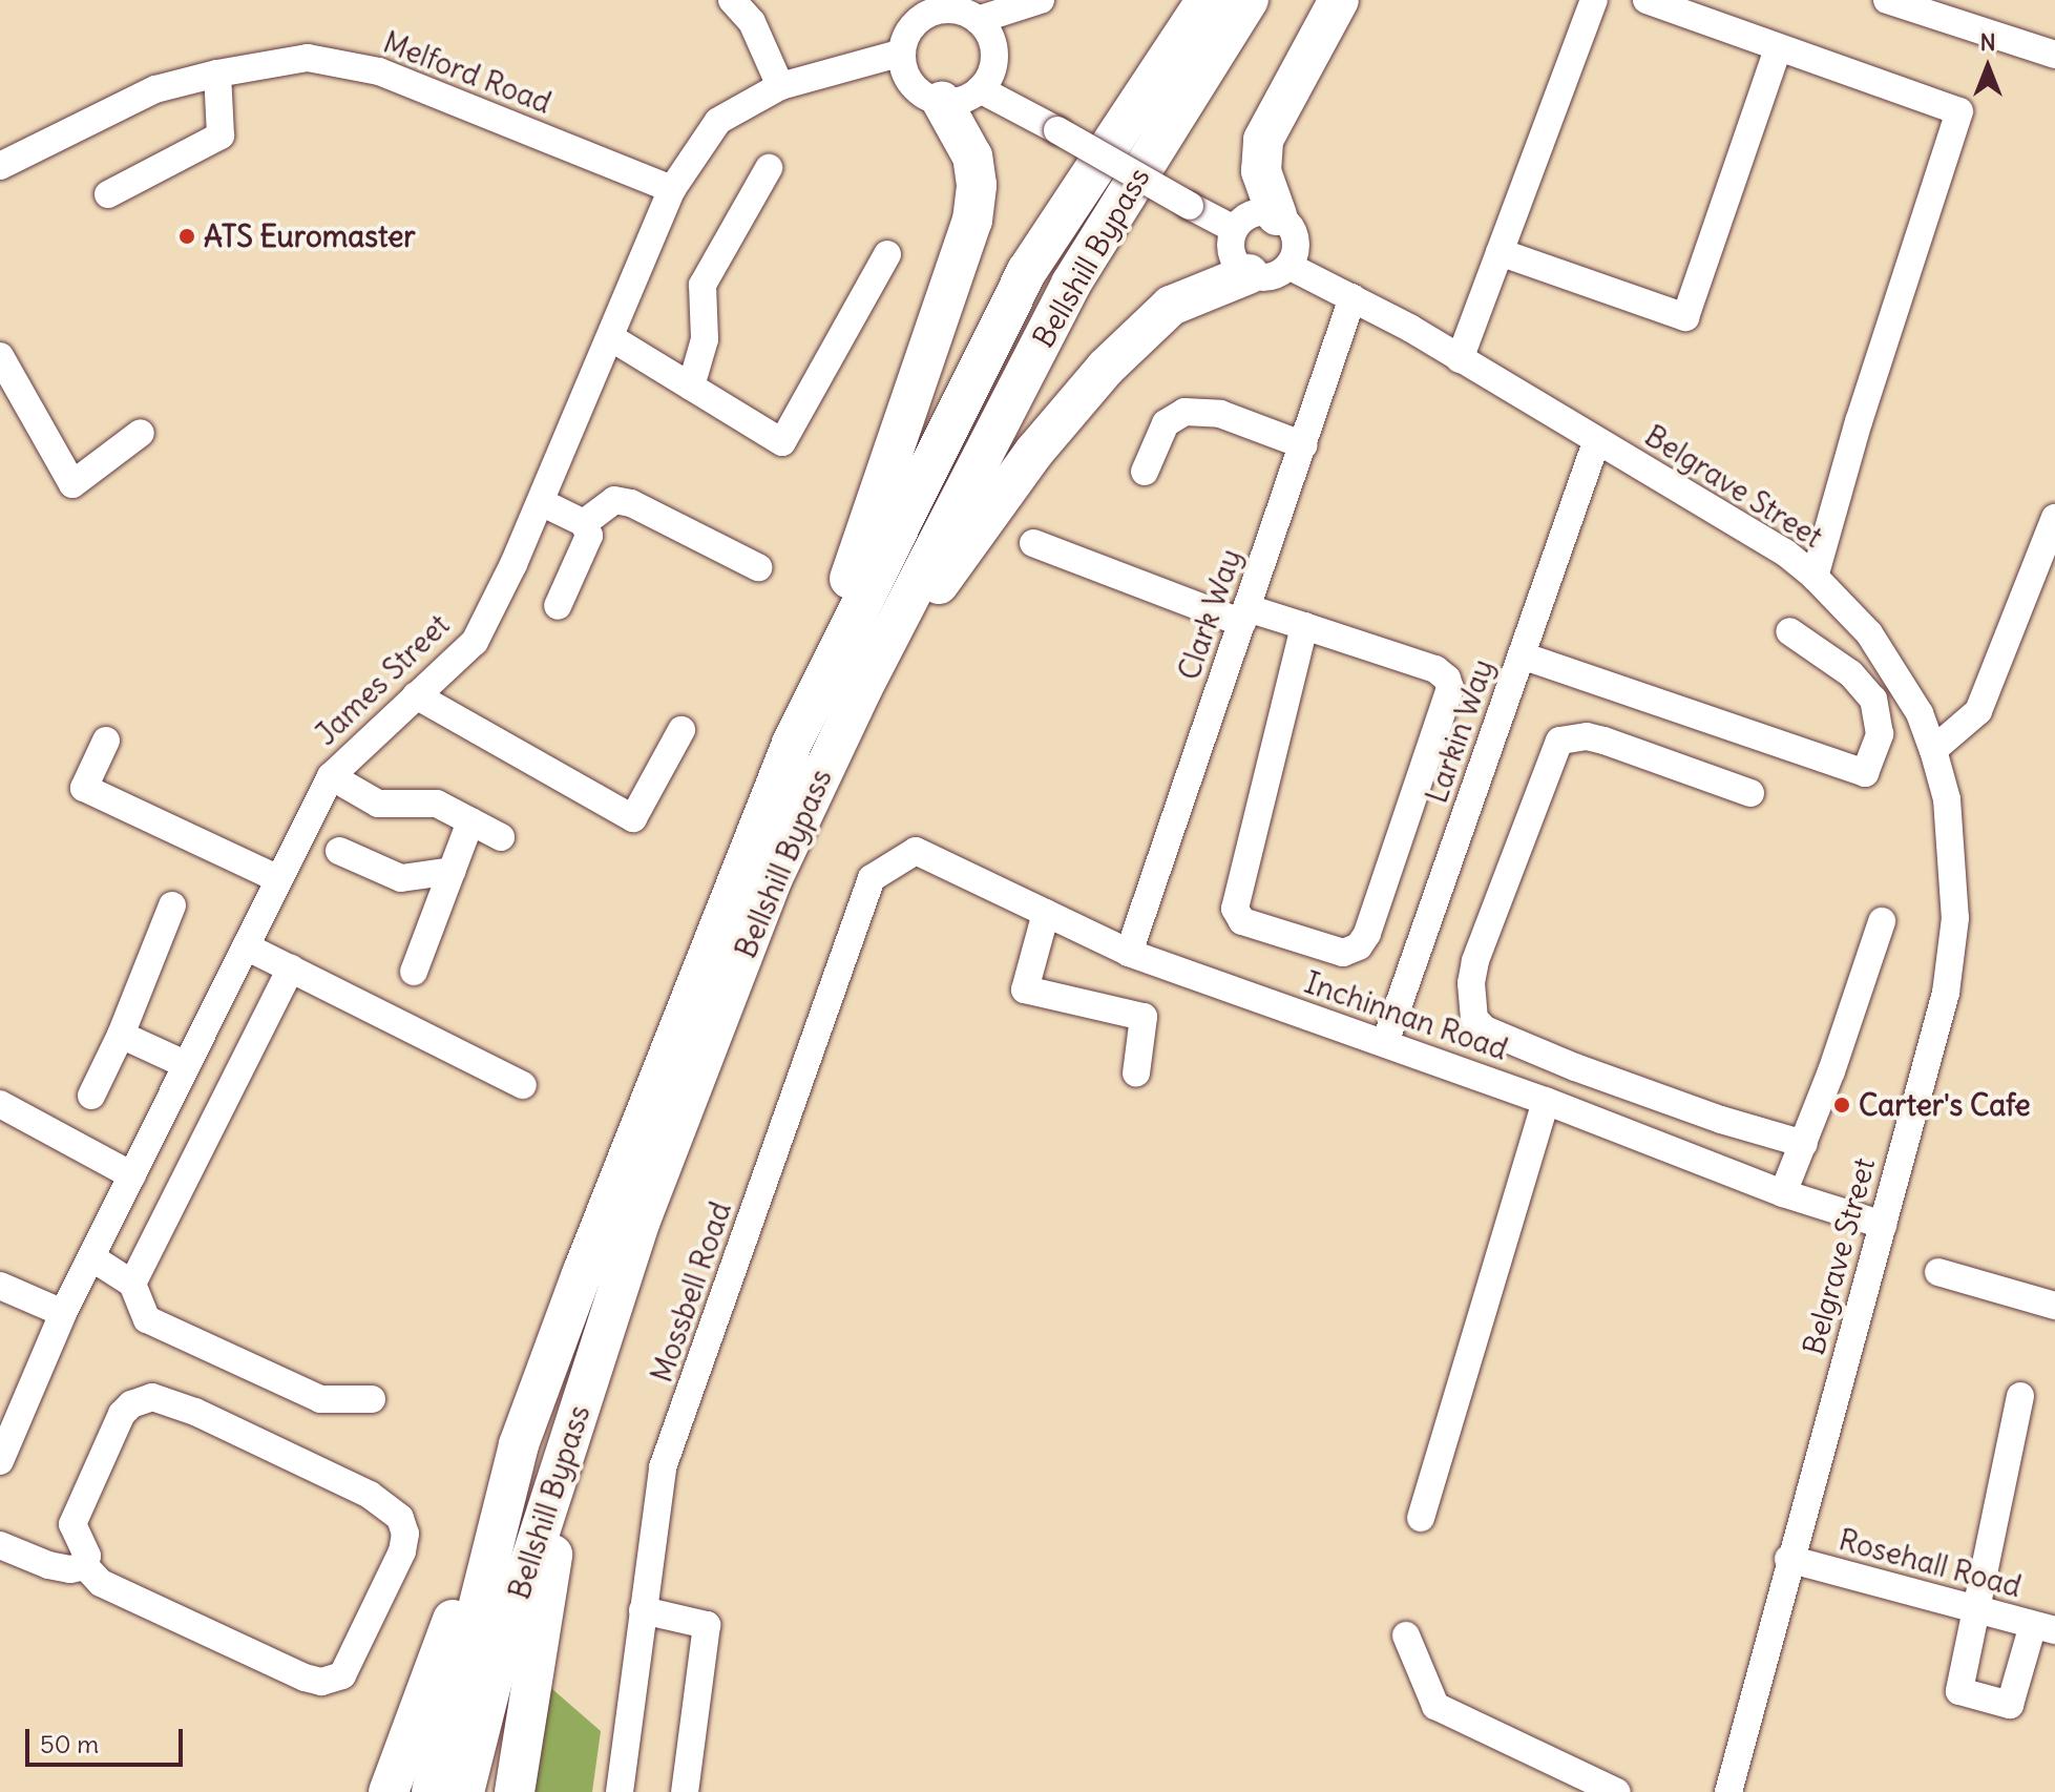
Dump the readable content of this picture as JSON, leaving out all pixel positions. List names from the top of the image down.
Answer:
{
  "streets": {
    "highway": ["Bellshill Bypass"],
    "street": [
      "Melford Road",
      "Belgrave Street",
      "Clark Way",
      "James Street",
      "Larkin Way",
      "Inchinnan Road",
      "Mossbell Road",
      "Rosehall Road"
    ]
  },
  "crossings": [
    ["Melford Road", "James Street"],
    ["Belgrave Street", "Clark Way"],
    ["Belgrave Street", "Larkin Way"],
    ["Belgrave Street", "Inchinnan Road"],
    ["Belgrave Street", "Rosehall Road"],
    ["Clark Way", "Inchinnan Road"],
    ["Larkin Way", "Inchinnan Road"],
    ["Inchinnan Road", "Mossbell Road"]
  ],
  "places": ["ATS Euromaster", "Carter's Cafe"],
  "scale_bar": "50 m",
  "north": "top"
}
